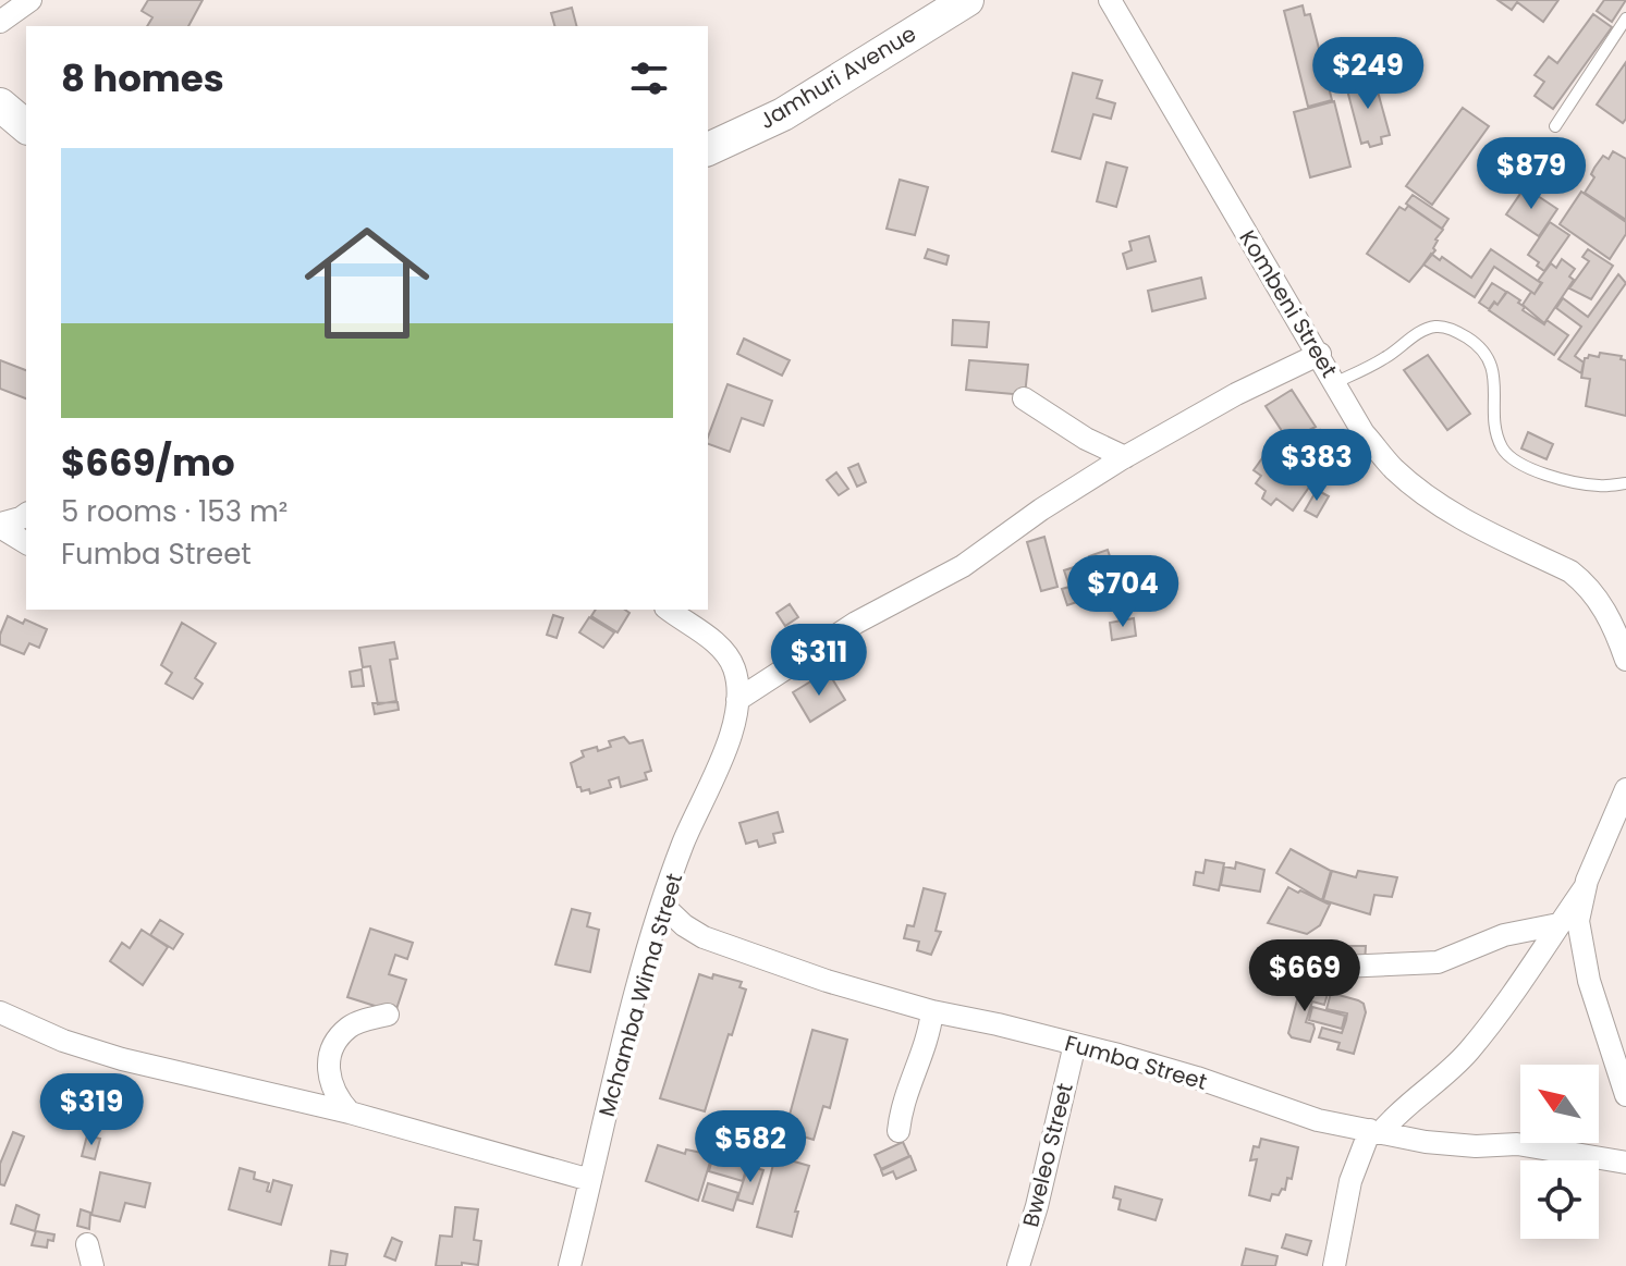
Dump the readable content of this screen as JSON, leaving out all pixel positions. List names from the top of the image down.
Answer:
{
  "streets": {
    "street": [
      "Jamhuri Avenue",
      "Kombeni Street",
      "Mchamba Wima Street",
      "Fumba Street",
      "Bweleo Street"
    ]
  },
  "crossings": [
    ["Mchamba Wima Street", "Fumba Street"],
    ["Fumba Street", "Bweleo Street"]
  ],
  "north": "top left",
  "page": {
    "heading": "8 homes",
    "price": [
      "$249",
      "$879",
      "$383",
      "$704",
      "$311",
      "$669",
      "$319",
      "$582"
    ],
    "list": [
      {
        "name": "$669/mo",
        "note": "5 rooms · 153 m² · Fumba Street"
      }
    ]
  }
}
